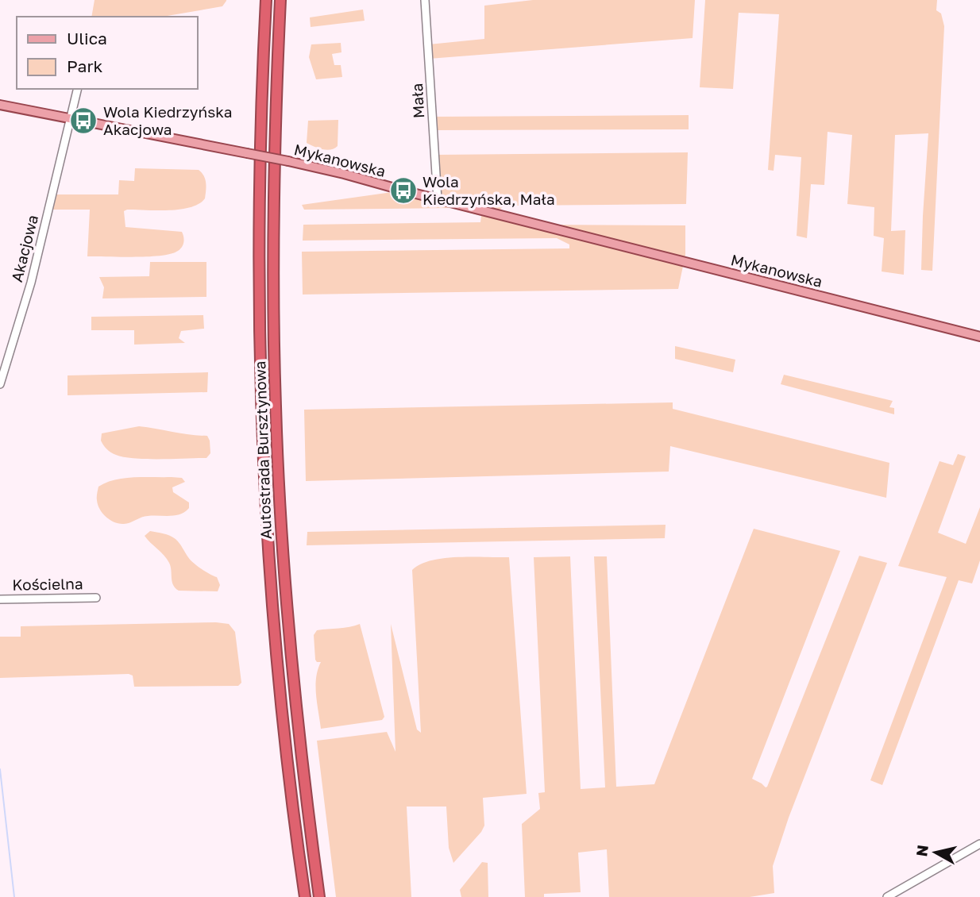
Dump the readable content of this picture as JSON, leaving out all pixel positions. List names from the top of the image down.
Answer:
{
  "streets": {
    "highway": ["Autostrada Bursztynowa"],
    "main road": ["Mykanowska"],
    "street": ["Mała", "Akacjowa", "Kościelna"]
  },
  "crossings": [
    ["Mała", "Mykanowska"],
    ["Mykanowska", "Akacjowa"]
  ],
  "places": {
    "bus stop": ["Wola Kiedrzyńska Akacjowa", "Wola Kiedrzyńska, Mała"]
  },
  "legend": ["Ulica", "Park"],
  "north": "left"
}
